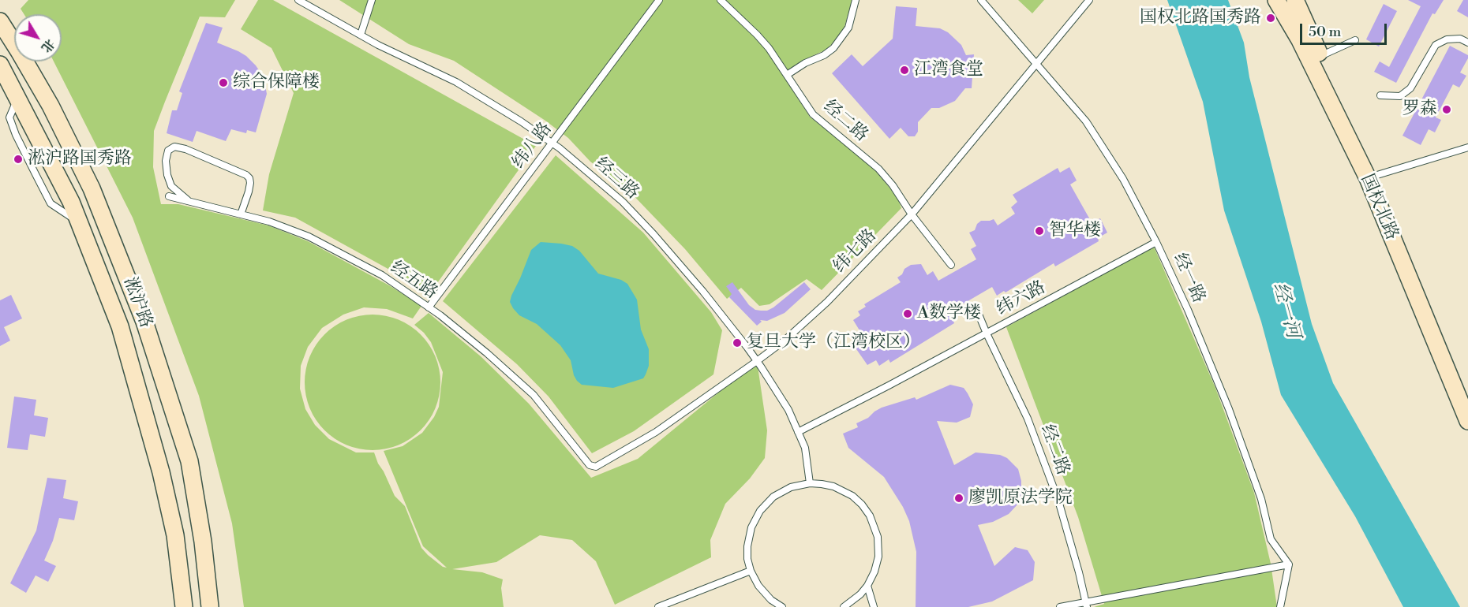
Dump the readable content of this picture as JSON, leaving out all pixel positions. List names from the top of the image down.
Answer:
{
  "streets": {
    "main road": ["国权北路", "淞沪路"],
    "lane": [
      "经二路",
      "纬八路",
      "经三路",
      "纬七路",
      "经一路",
      "经五路",
      "纬六路"
    ]
  },
  "crossings": [
    ["经二路", "纬七路"],
    ["经二路", "纬六路"],
    ["纬八路", "经三路"],
    ["纬八路", "经五路"],
    ["经三路", "纬七路"],
    ["经三路", "纬六路"],
    ["纬七路", "经一路"],
    ["纬七路", "经五路"],
    ["经一路", "纬六路"]
  ],
  "water": ["经一河"],
  "places": [
    "国权北路国秀路",
    "江湾食堂",
    "综合保障楼",
    "罗森",
    "淞沪路国秀路",
    "智华楼",
    "A数学楼",
    "复旦大学（江湾校区）",
    "廖凯原法学院"
  ],
  "scale_bar": "50 m",
  "north": "bottom right"
}
